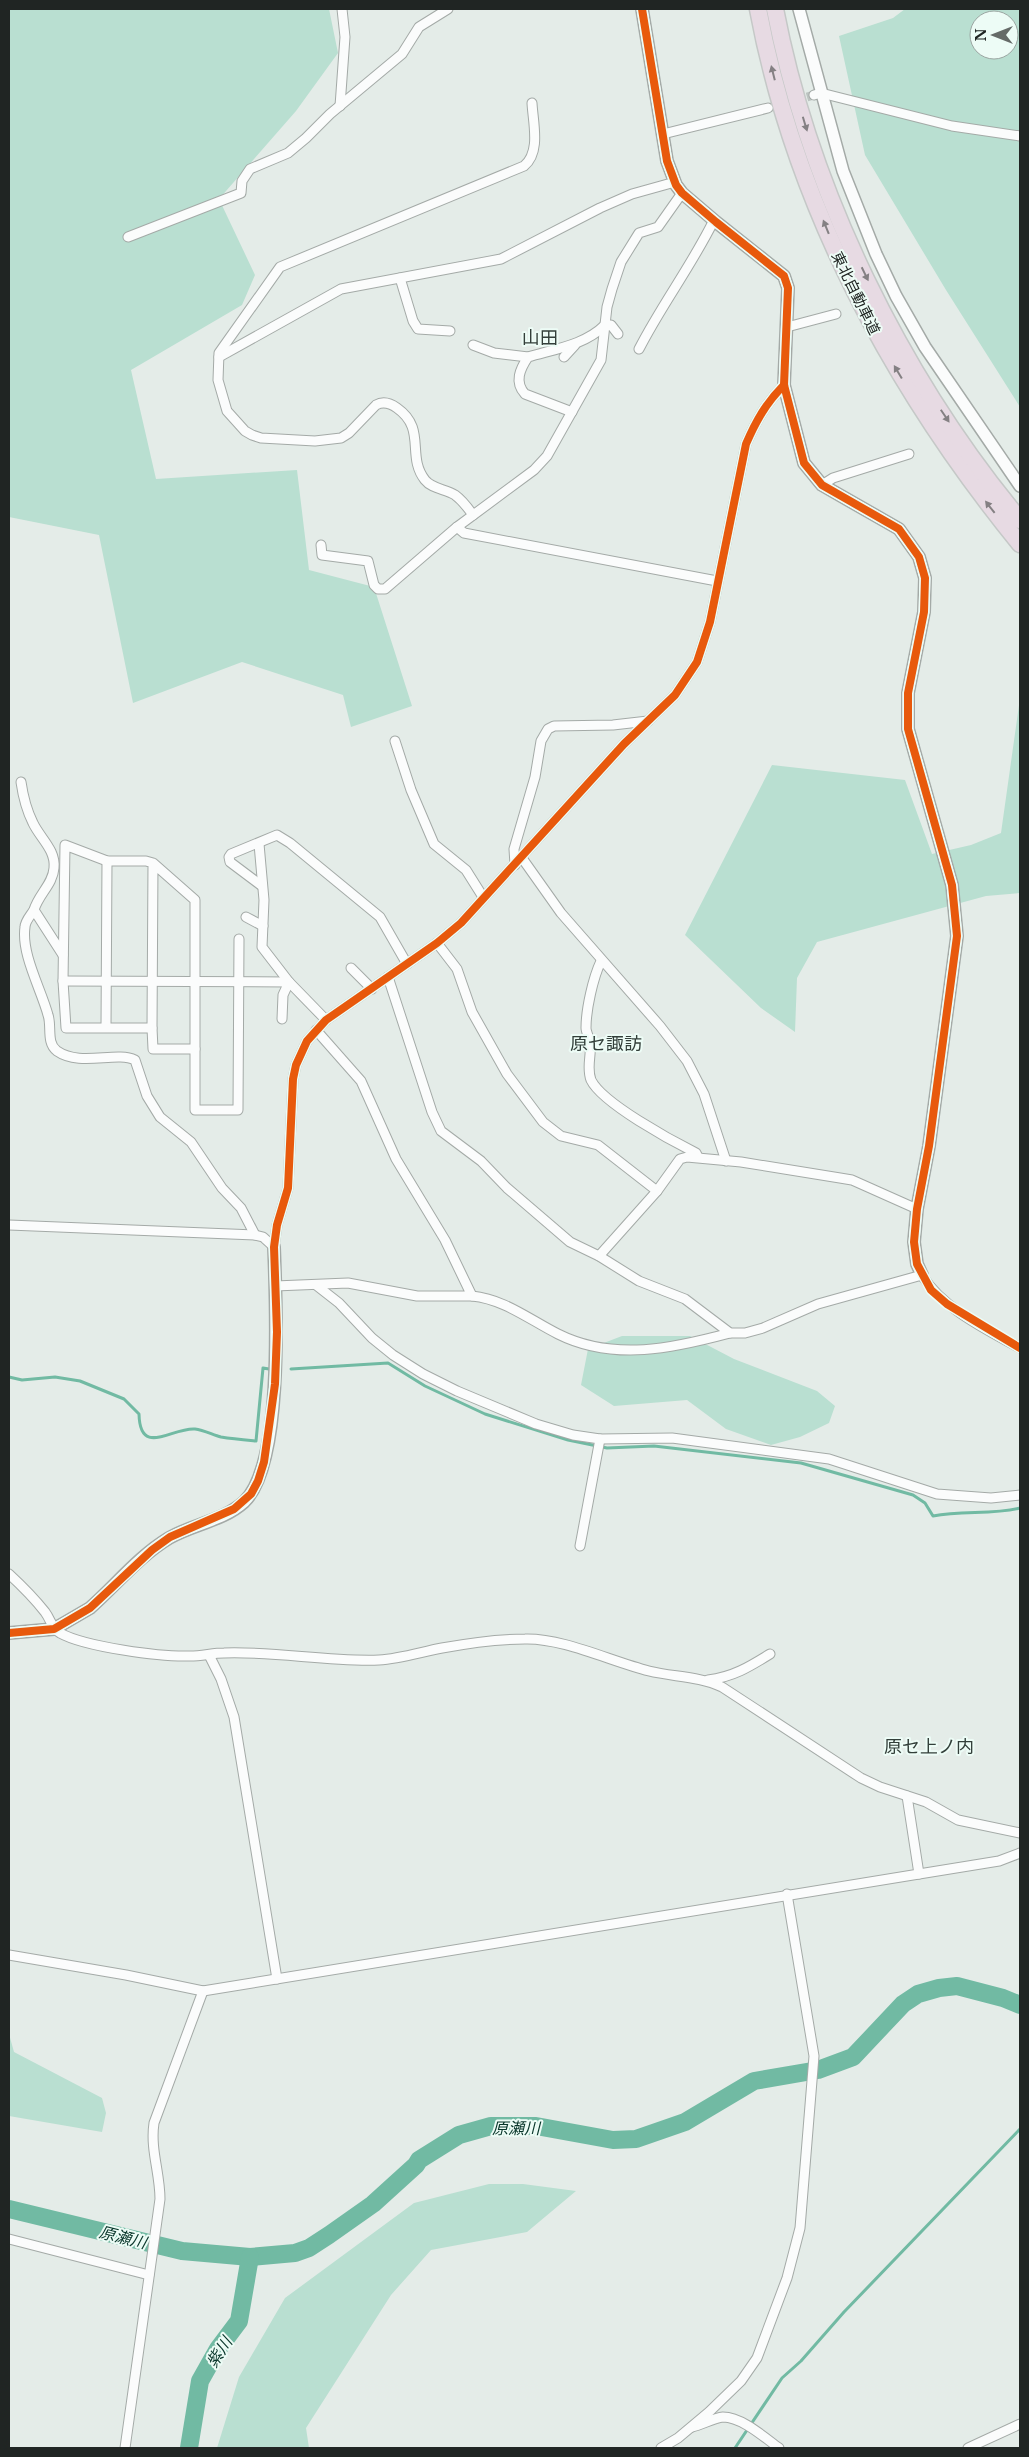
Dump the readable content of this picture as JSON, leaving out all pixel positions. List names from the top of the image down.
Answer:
{
  "streets": {
    "highway": ["東北自動車道"]
  },
  "districts": ["山田", "原セ諏訪", "原セ上ノ内"],
  "water": ["原瀬川", "紫川"],
  "north": "left"
}
